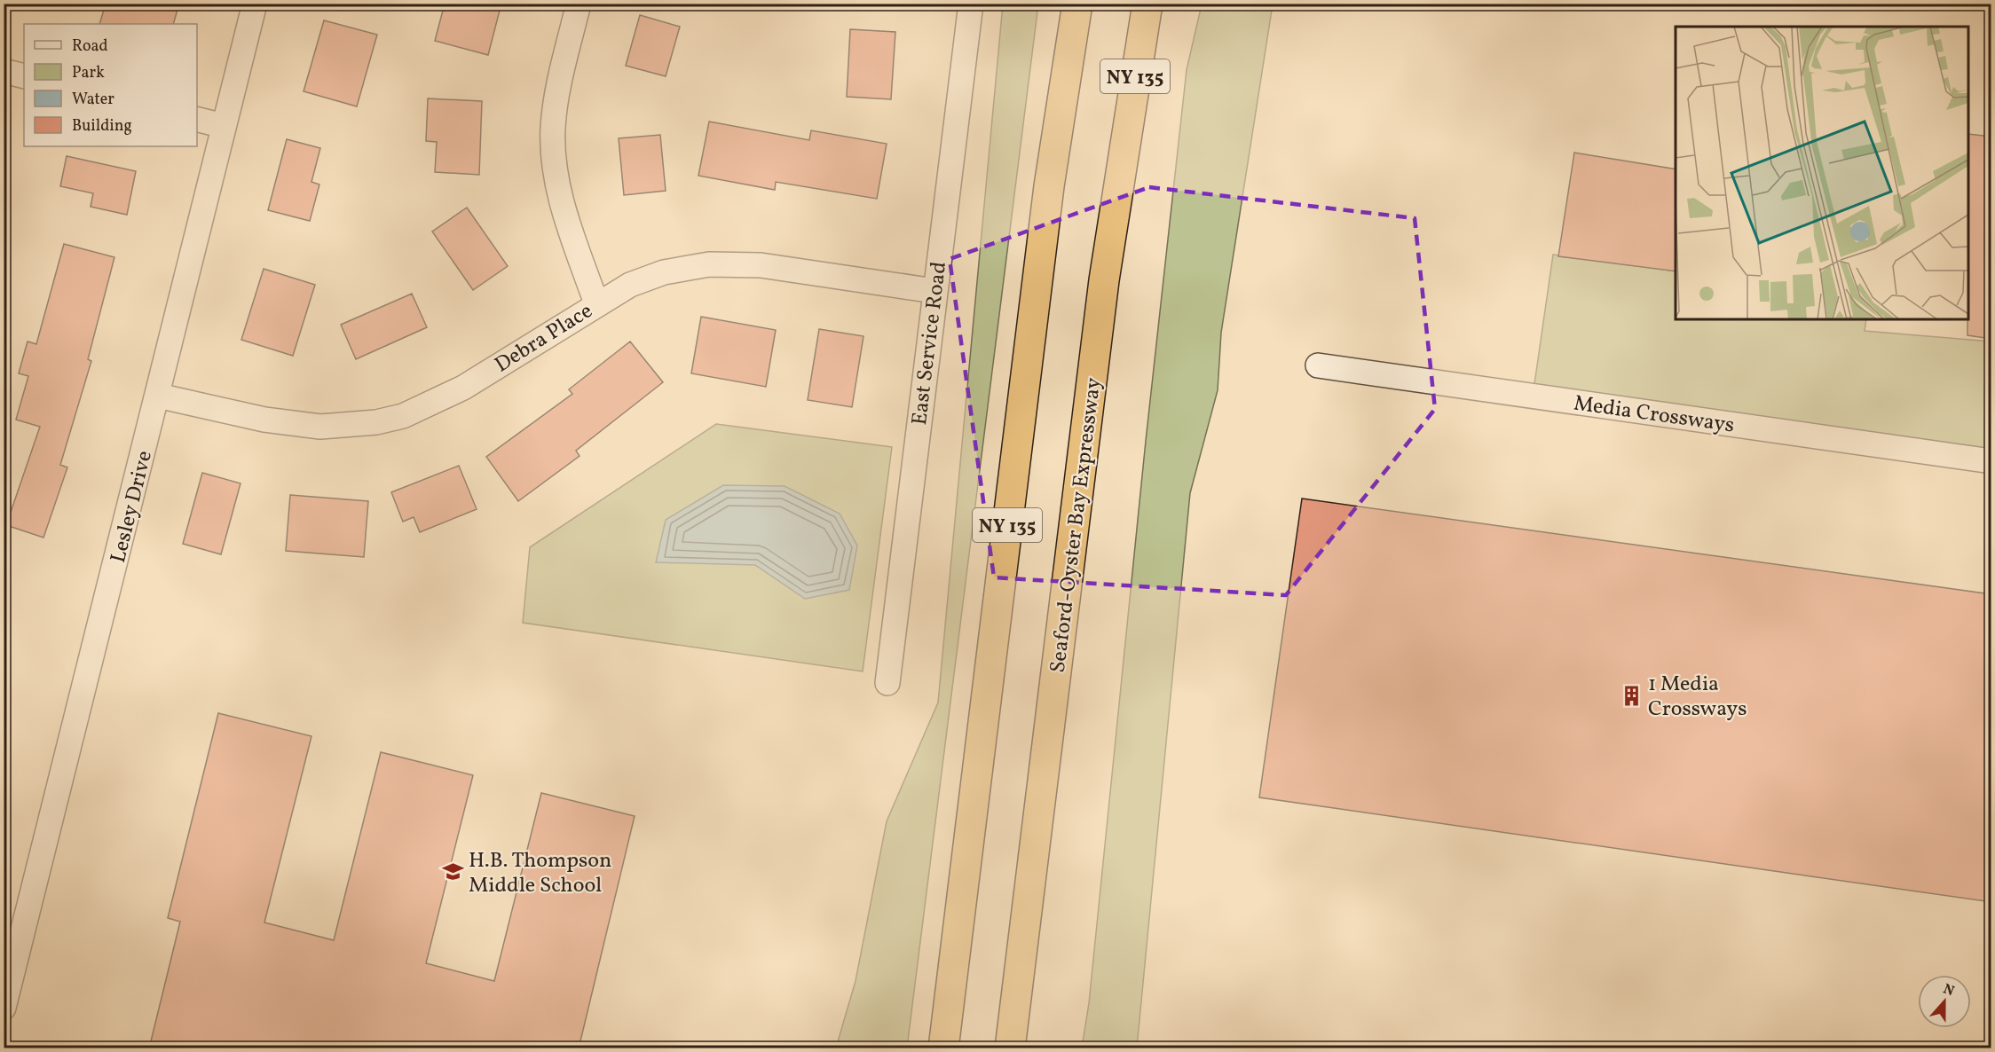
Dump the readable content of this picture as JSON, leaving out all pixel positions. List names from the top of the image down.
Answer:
{
  "streets": {
    "highway": ["NY 135", "Seaford-Oyster Bay Expressway"],
    "street": [
      "Debra Place",
      "East Service Road",
      "Media Crossways",
      "Lesley Drive"
    ]
  },
  "crossings": [
    ["Debra Place", "East Service Road"],
    ["Debra Place", "Lesley Drive"]
  ],
  "places": {
    "building": ["1 Media Crossways"],
    "school or university": ["H.B. Thompson Middle School"]
  },
  "legend": [
    "Road",
    "Park",
    "Water",
    "Building"
  ],
  "north": "top"
}
